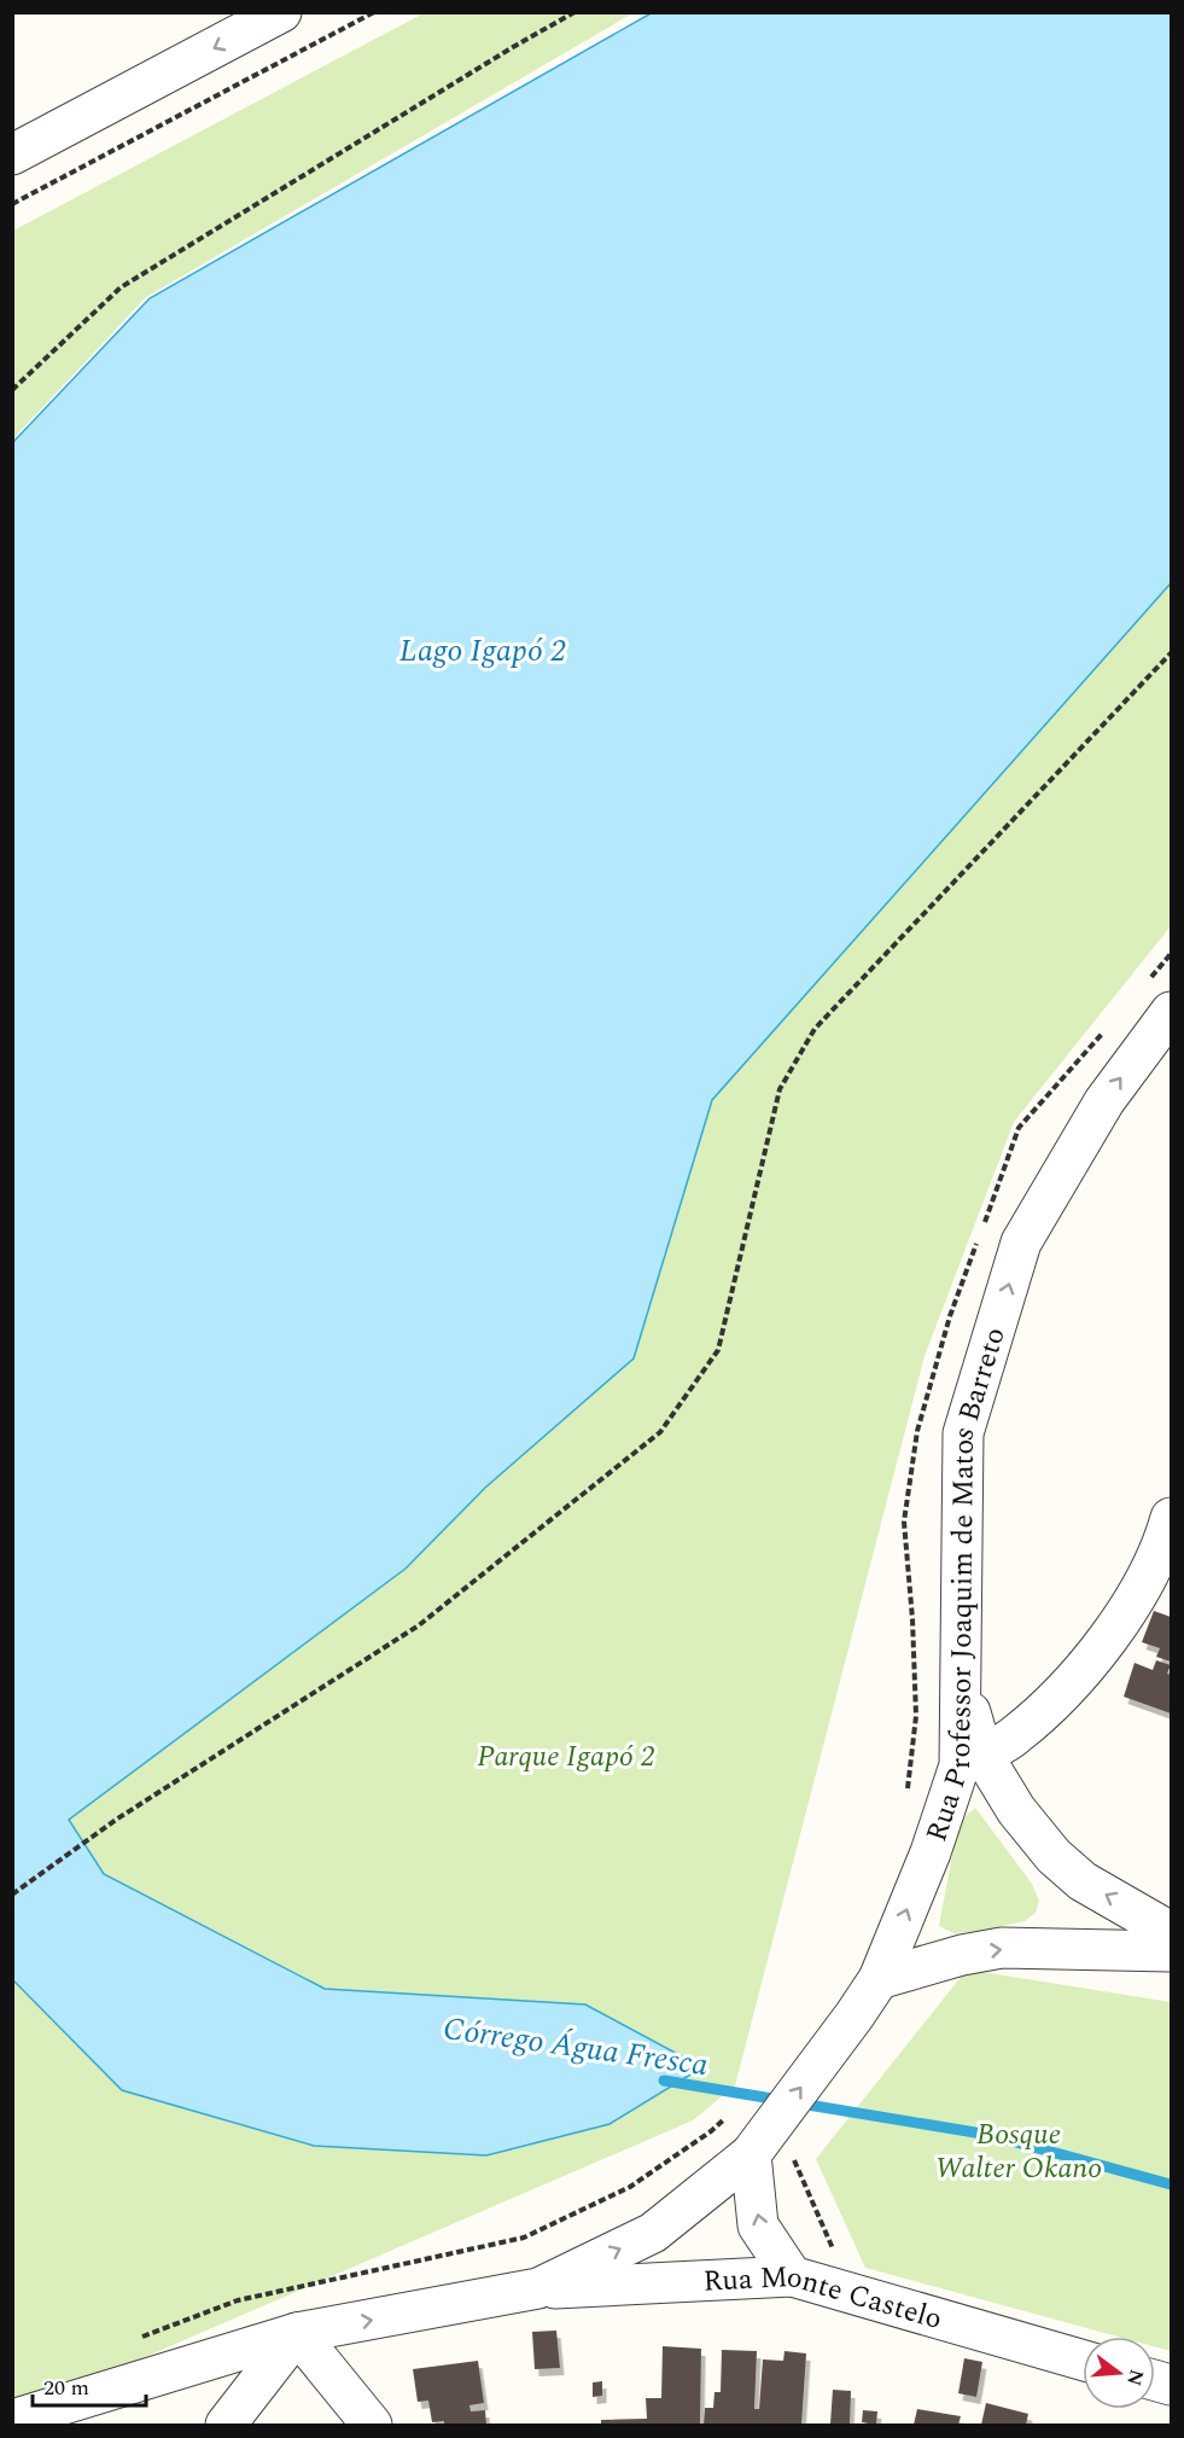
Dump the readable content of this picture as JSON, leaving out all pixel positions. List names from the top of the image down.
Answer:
{
  "streets": {
    "street": ["Rua Professor Joaquim de Matos Barreto", "Rua Monte Castelo"]
  },
  "crossings": [
    ["Rua Professor Joaquim de Matos Barreto", "Rua Monte Castelo"]
  ],
  "one_way": ["Rua Professor Joaquim de Matos Barreto"],
  "water": ["Lago Igapó 2", "Córrego Água Fresca"],
  "parks": ["Parque Igapó 2", "Bosque Walter Okano"],
  "scale_bar": "20 m",
  "north": "right"
}
